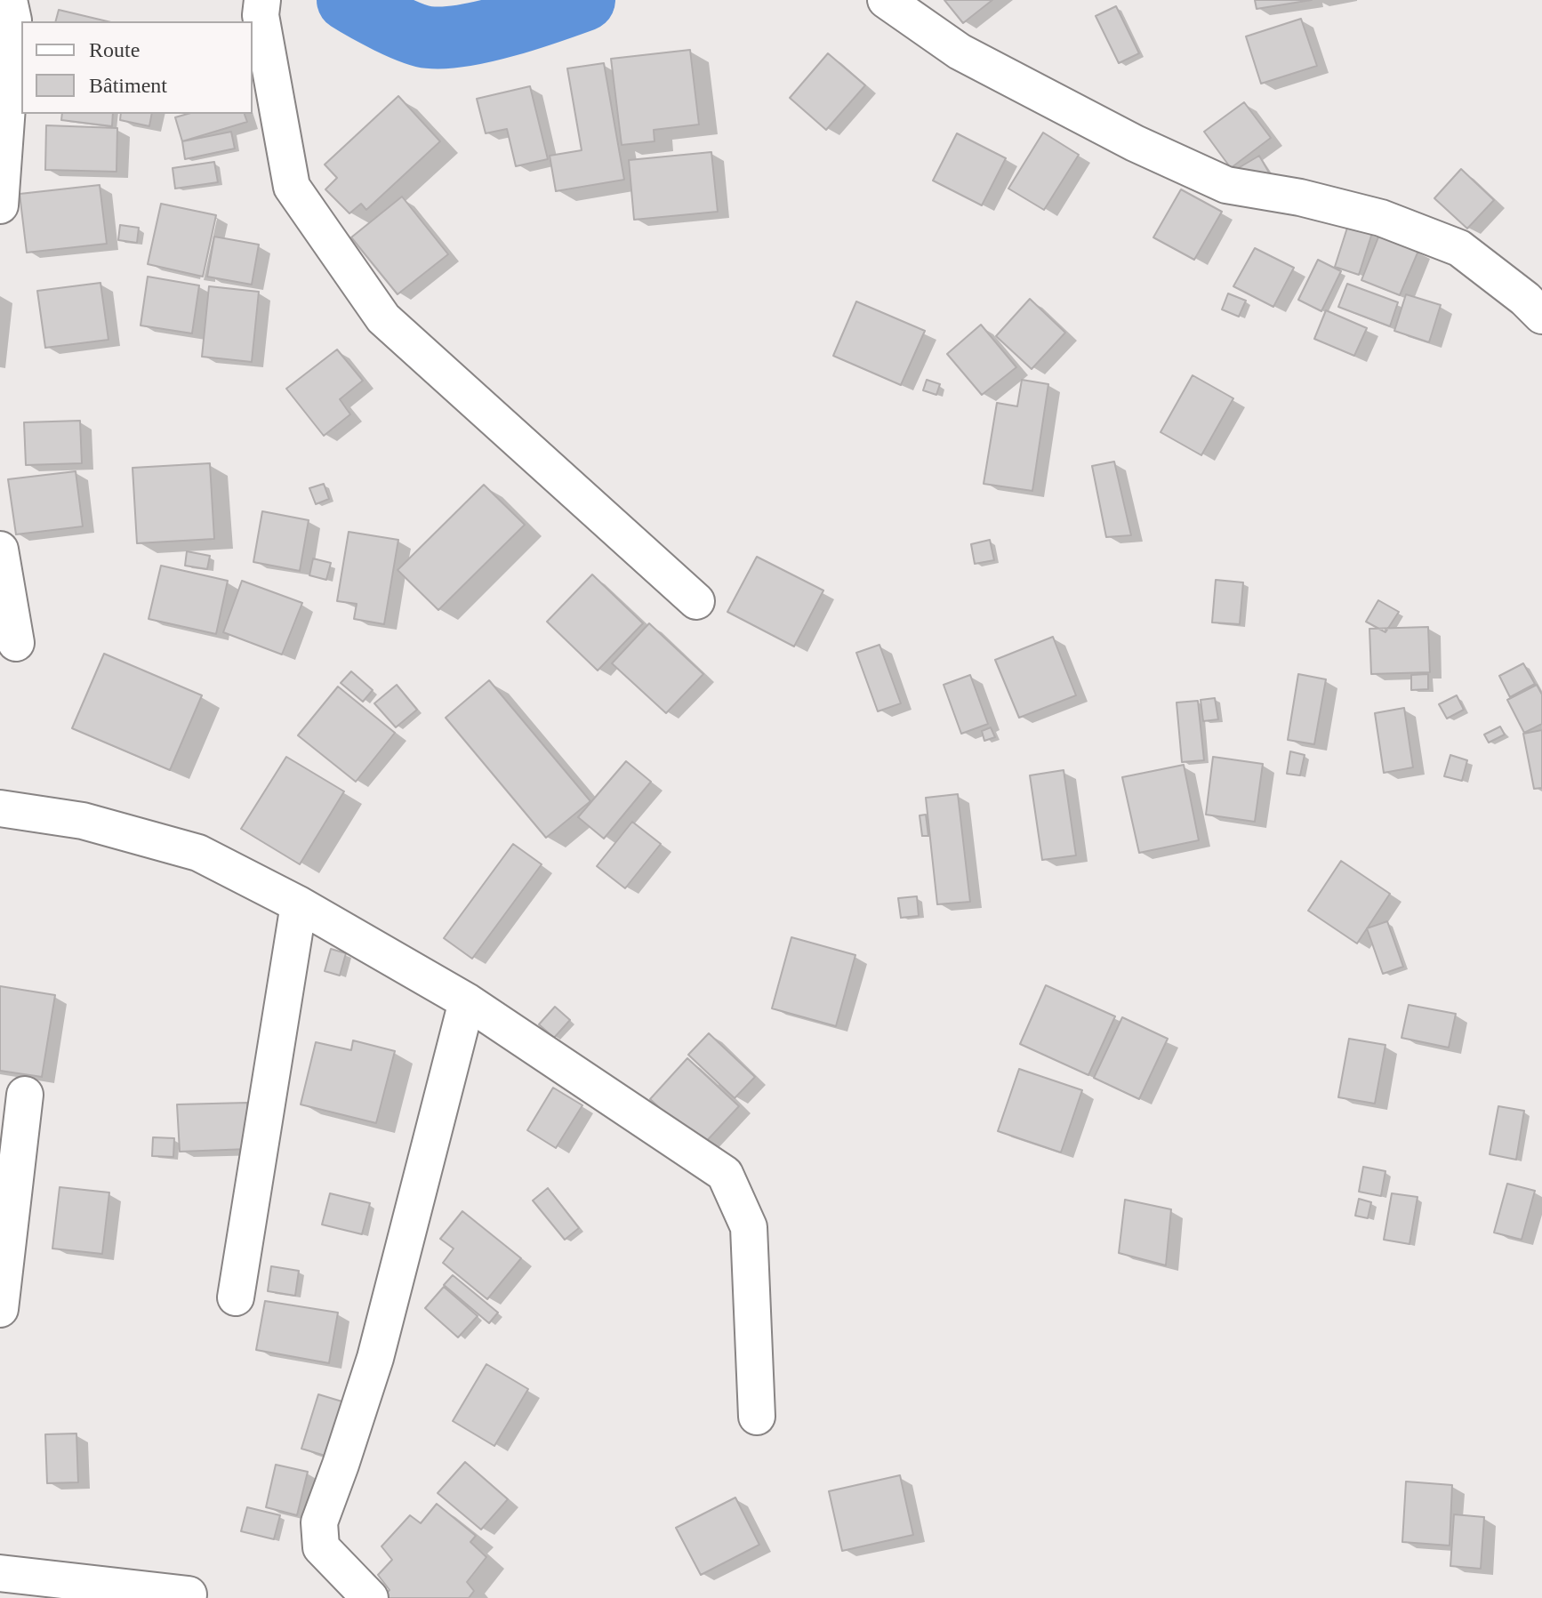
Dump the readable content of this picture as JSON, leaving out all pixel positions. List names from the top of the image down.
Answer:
{
  "legend": ["Route", "Bâtiment"]
}
